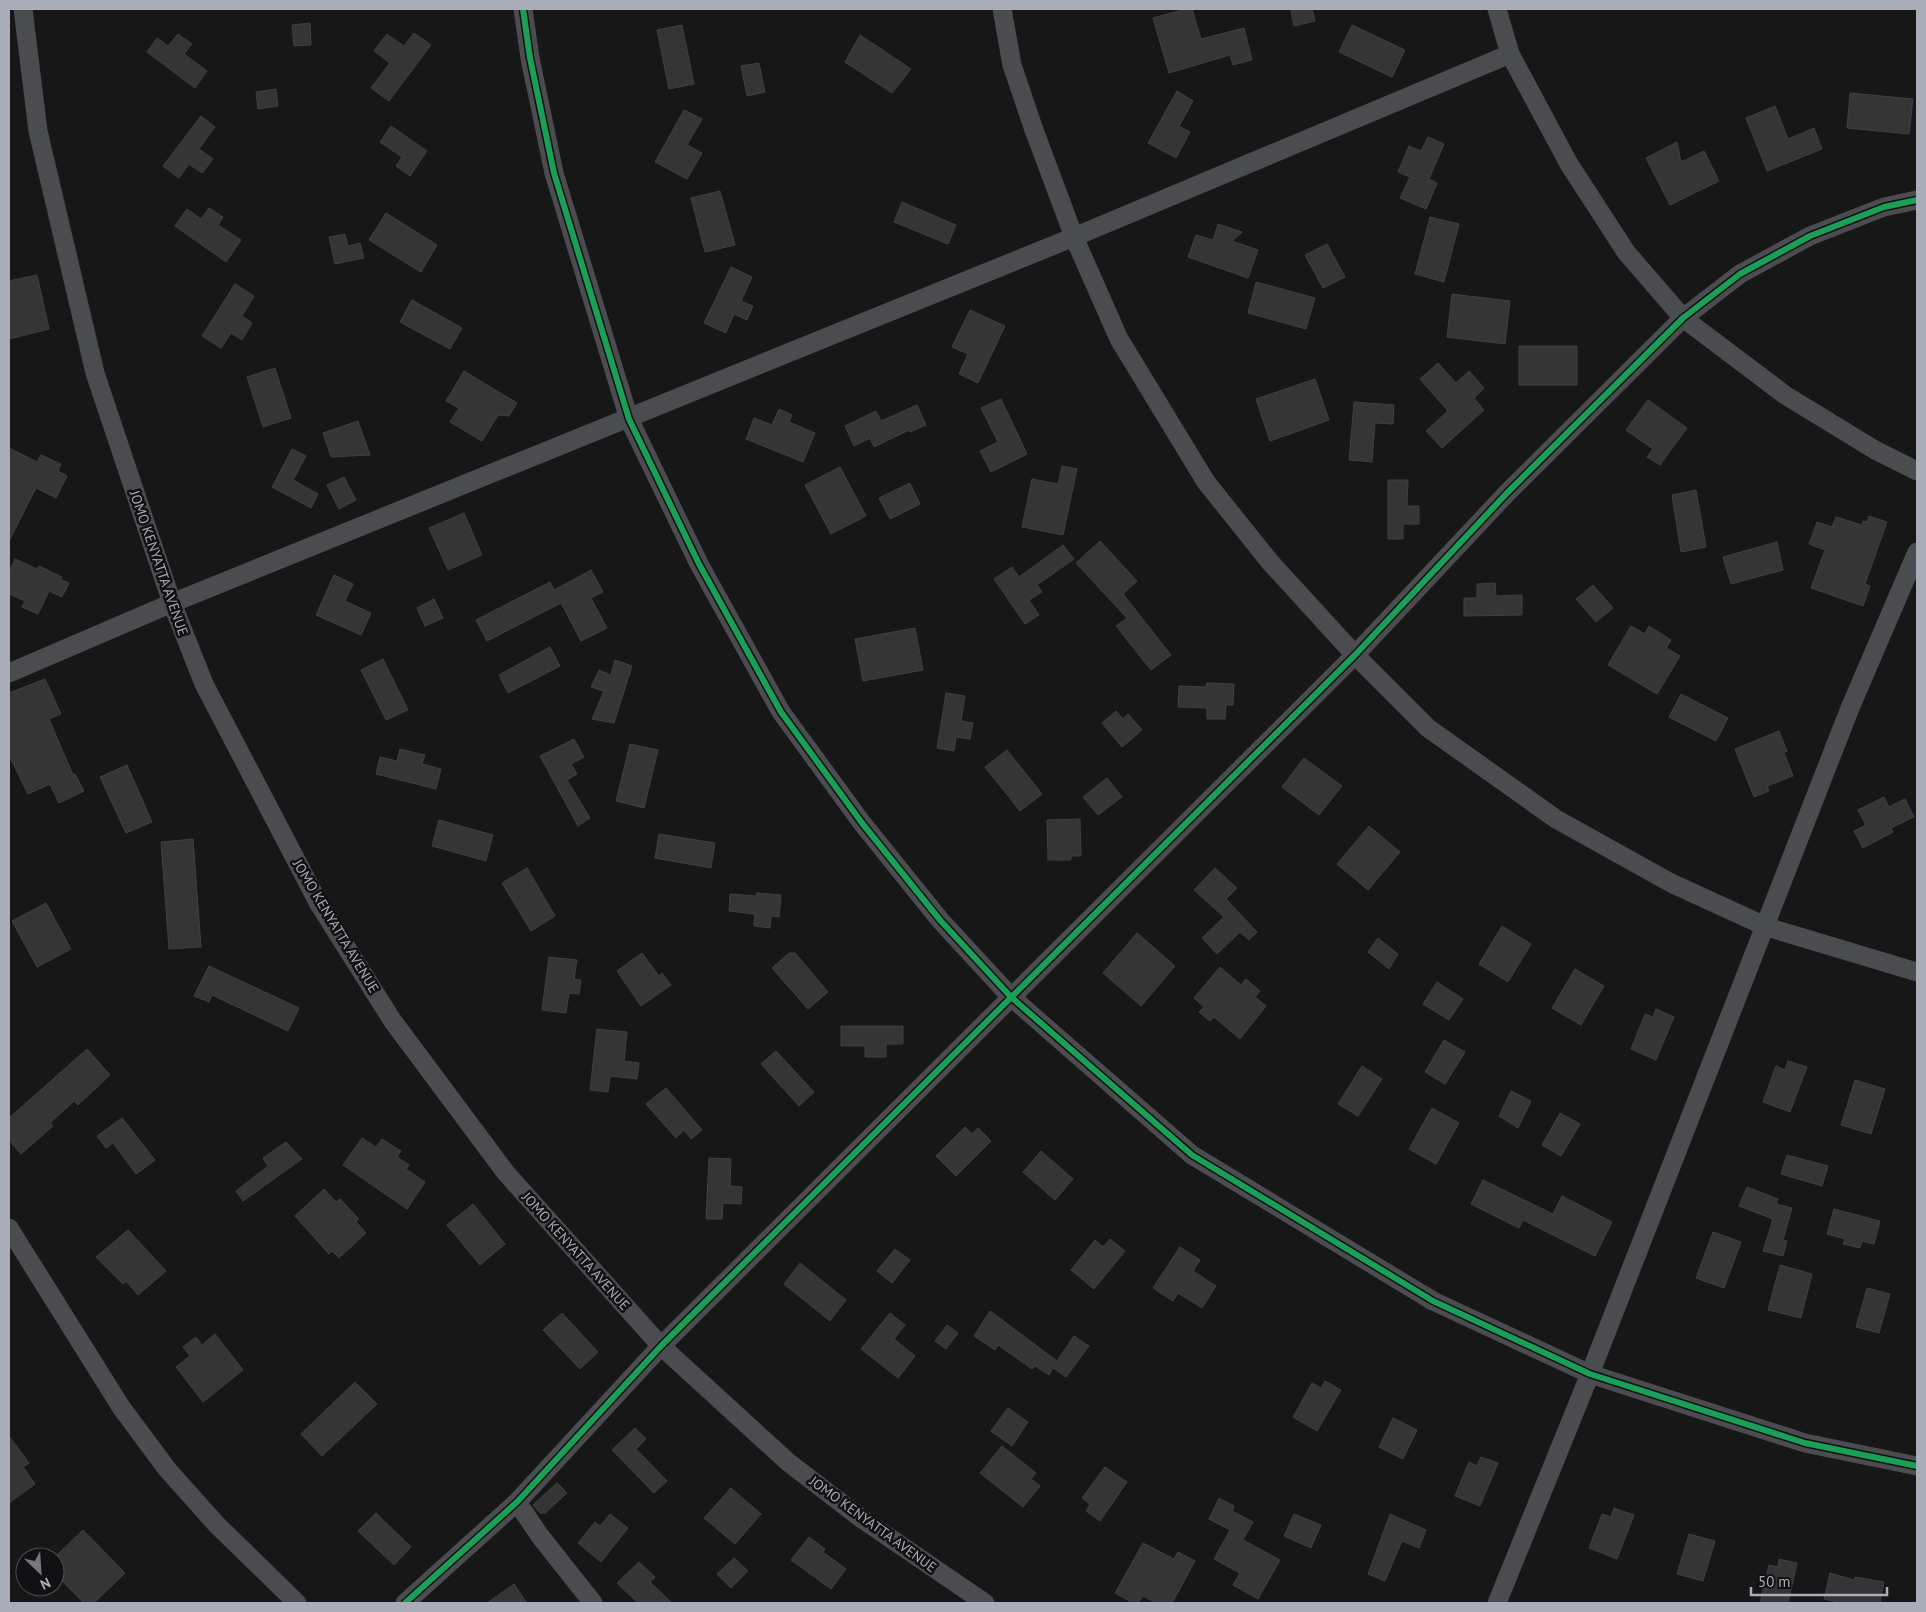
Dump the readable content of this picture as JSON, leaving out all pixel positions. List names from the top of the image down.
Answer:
{
  "streets": {
    "street": ["JOMO KENYATTA AVENUE"]
  },
  "scale_bar": "50 m",
  "north": "bottom right"
}
